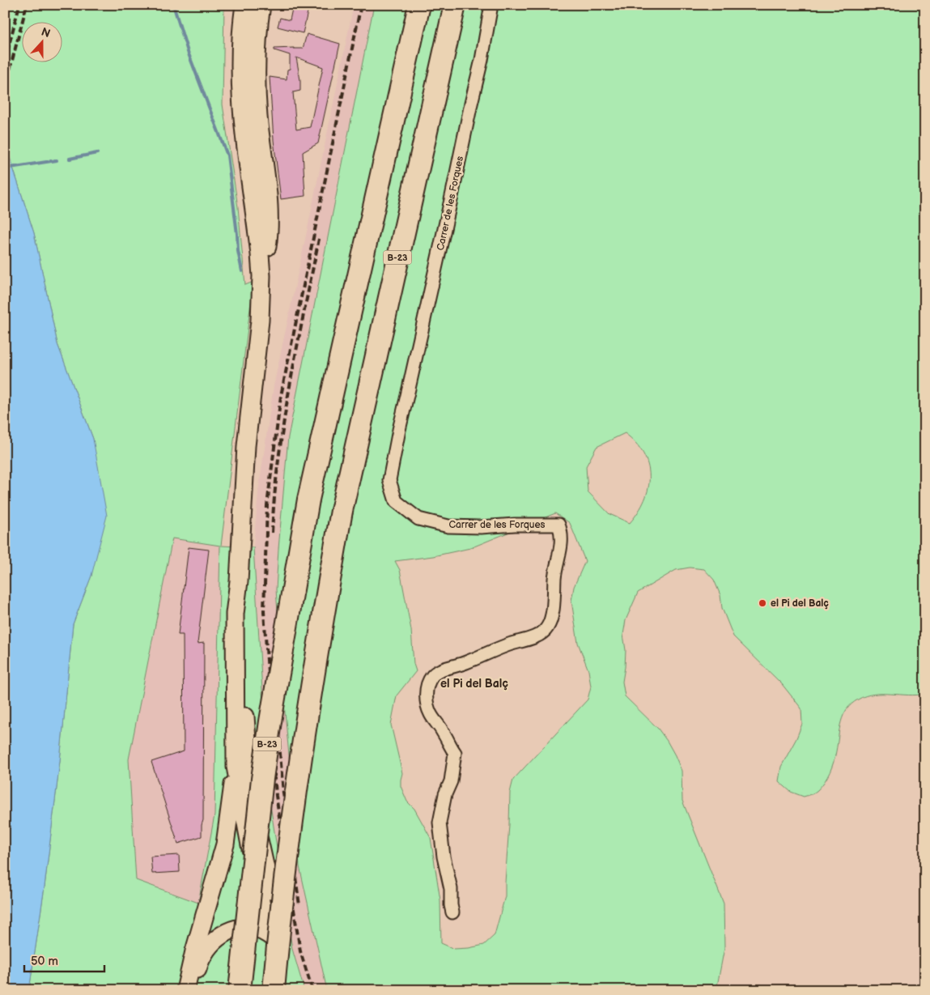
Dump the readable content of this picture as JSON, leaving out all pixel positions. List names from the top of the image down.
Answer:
{
  "streets": {
    "highway": ["B-23"],
    "street": ["Carrer de les Forques"]
  },
  "districts": ["el Pi del Balç"],
  "places": ["el Pi del Balç"],
  "scale_bar": "50 m",
  "north": "top"
}
